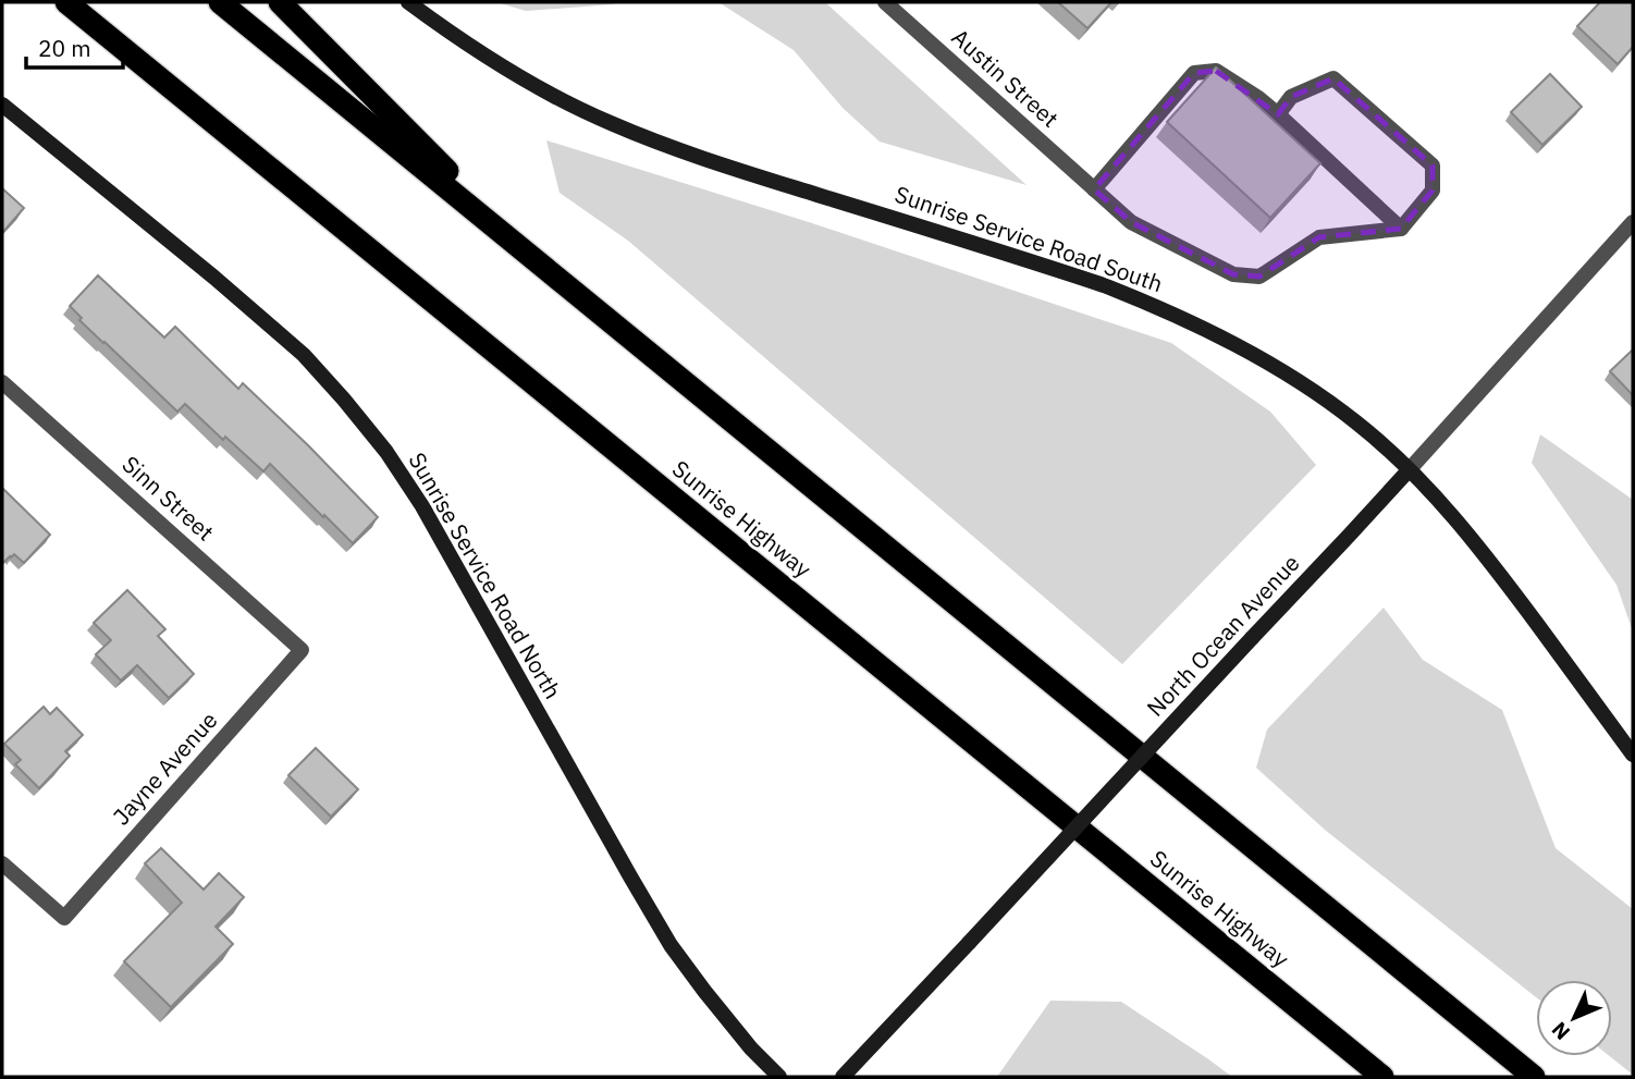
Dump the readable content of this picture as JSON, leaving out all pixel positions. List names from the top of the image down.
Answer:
{
  "streets": {
    "highway": ["Sunrise Highway"],
    "main road": ["Sunrise Service Road South", "Sunrise Service Road North", "North Ocean Avenue"],
    "street": ["Austin Street", "Sinn Street", "Jayne Avenue"]
  },
  "crossings": [
    ["Sunrise Service Road South", "North Ocean Avenue"],
    ["Sinn Street", "Jayne Avenue"]
  ],
  "scale_bar": "20 m",
  "north": "bottom left"
}
